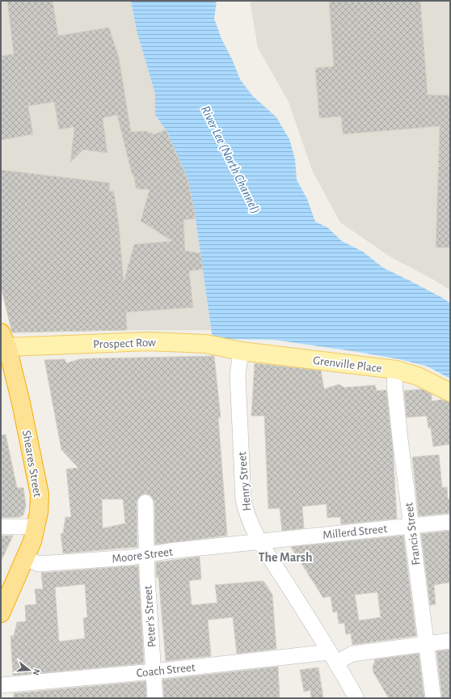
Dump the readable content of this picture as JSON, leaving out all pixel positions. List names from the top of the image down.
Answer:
{
  "streets": {
    "highway": ["Sheares Street"],
    "main road": ["Prospect Row", "Grenville Place"],
    "street": [
      "Henry Street",
      "Millerd Street",
      "Francis Street",
      "Moore Street",
      "Peter's Street",
      "Coach Street"
    ]
  },
  "crossings": [
    ["Prospect Row", "Grenville Place"],
    ["Prospect Row", "Sheares Street"],
    ["Prospect Row", "Henry Street"],
    ["Grenville Place", "Henry Street"],
    ["Grenville Place", "Francis Street"],
    ["Sheares Street", "Moore Street"],
    ["Henry Street", "Millerd Street"],
    ["Henry Street", "Moore Street"],
    ["Henry Street", "Coach Street"],
    ["Millerd Street", "Francis Street"],
    ["Millerd Street", "Moore Street"],
    ["Moore Street", "Peter's Street"],
    ["Peter's Street", "Coach Street"]
  ],
  "districts": ["The Marsh"],
  "water": ["River Lee (North Channel)"],
  "north": "right"
}
